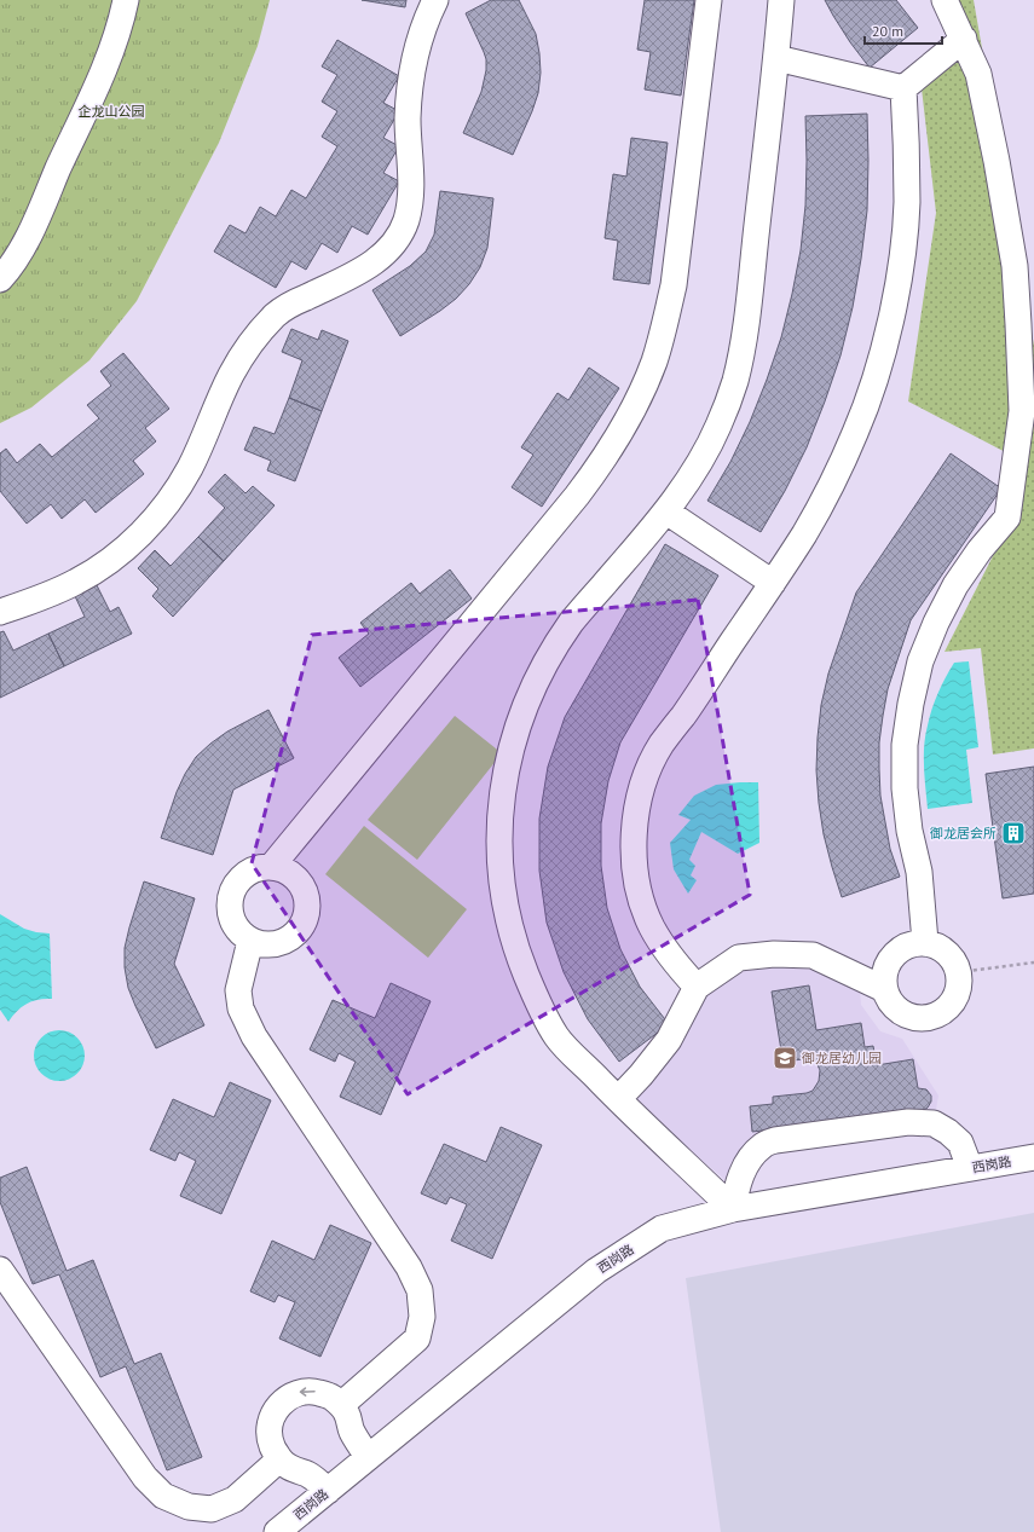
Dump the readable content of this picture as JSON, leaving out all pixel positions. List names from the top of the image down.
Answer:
{
  "streets": {
    "street": ["西岗路"]
  },
  "parks": ["企龙山公园"],
  "places": {
    "building": ["御龙居会所"],
    "school or university": ["御龙居幼儿园"]
  },
  "scale_bar": "20 m"
}
